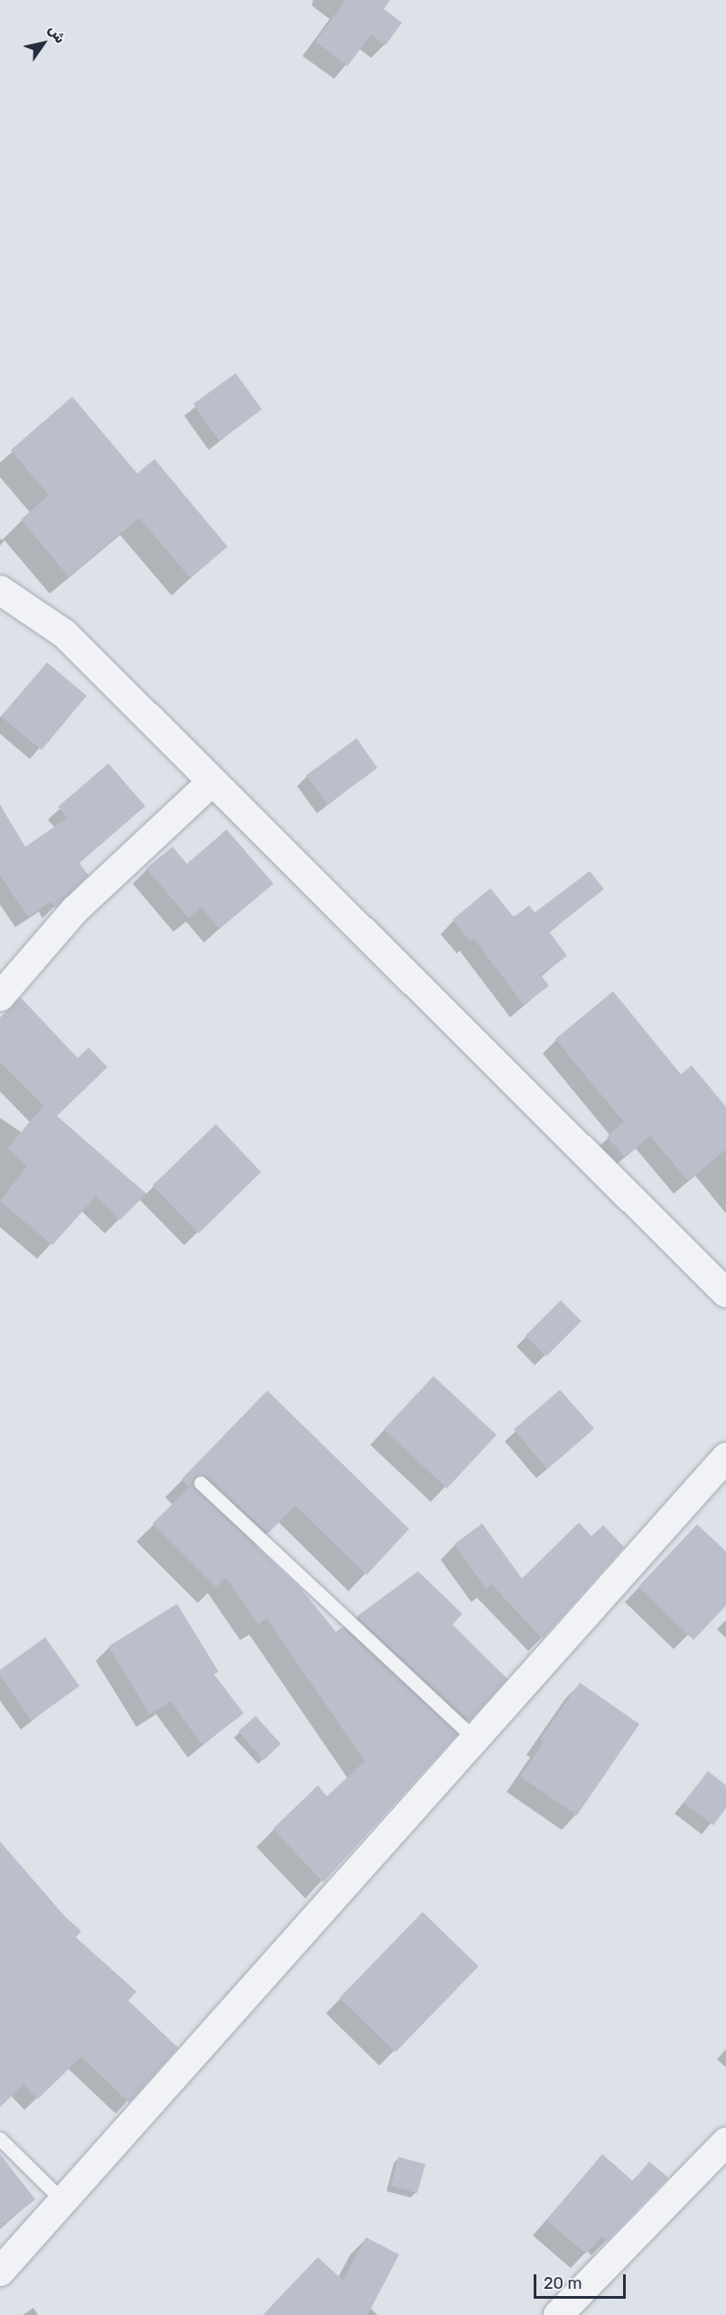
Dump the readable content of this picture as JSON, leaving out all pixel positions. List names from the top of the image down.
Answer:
{
  "scale_bar": "20 m",
  "north": "top right"
}
